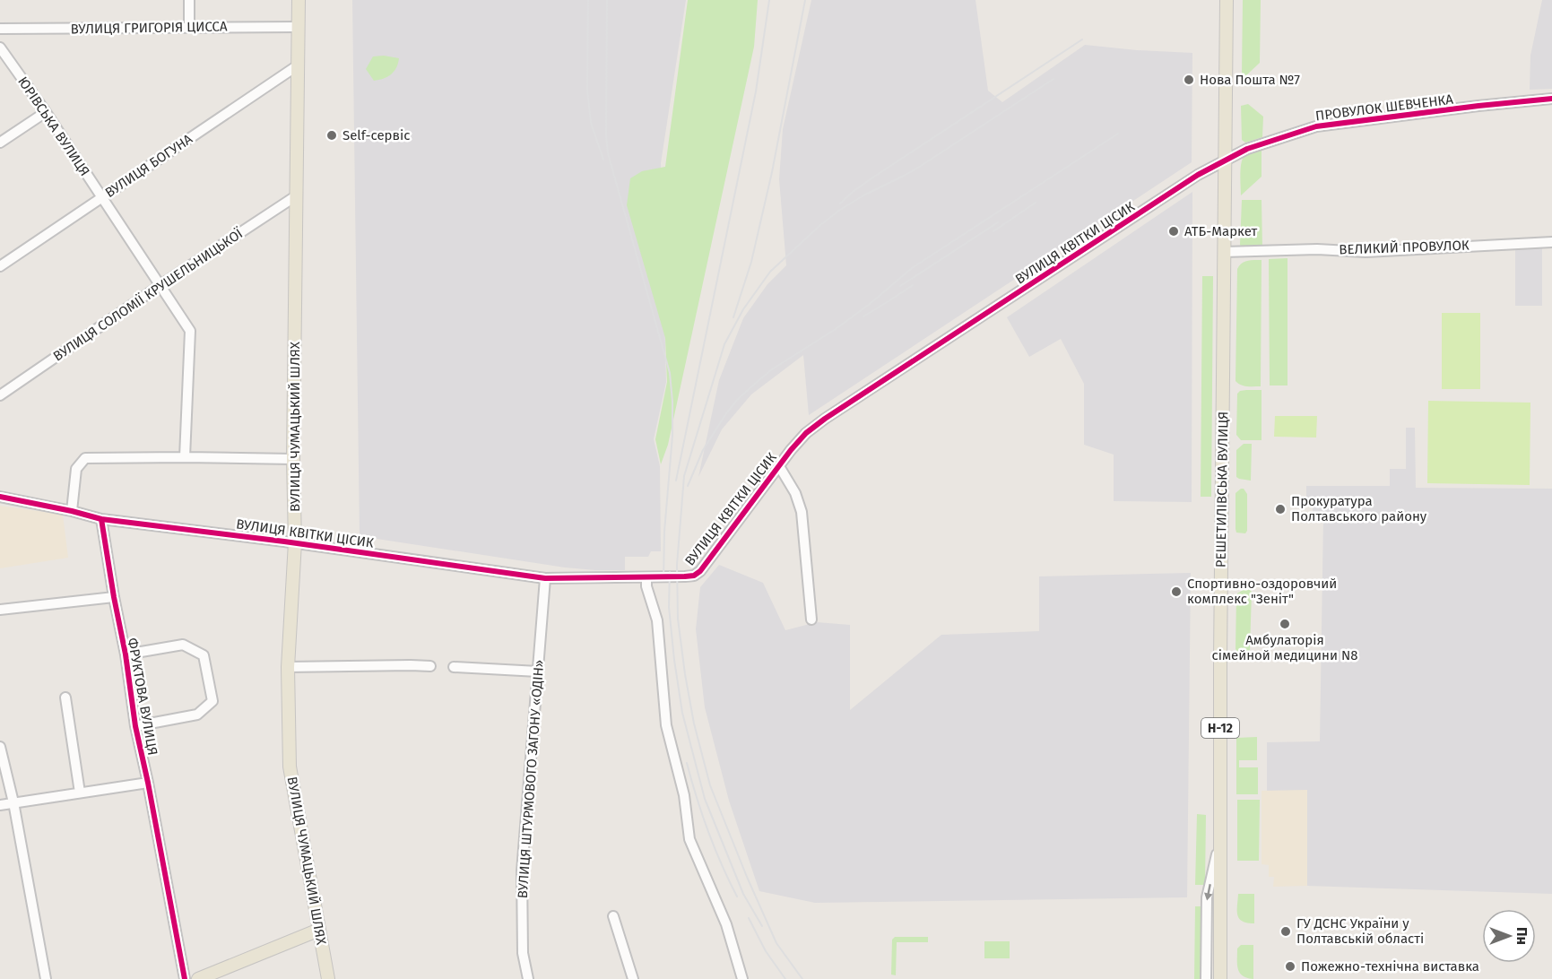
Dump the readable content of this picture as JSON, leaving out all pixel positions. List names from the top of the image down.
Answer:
{
  "streets": {
    "main road": ["ВУЛИЦЯ ЧУМАЦЬКИЙ ШЛЯХ", "РЕШЕТИЛІВСЬКА ВУЛИЦЯ", "Н-12"],
    "street": [
      "ВУЛИЦЯ ГРИГОРІЯ ЦИССА",
      "ПРОВУЛОК ШЕВЧЕНКА",
      "ЮРІВСЬКА ВУЛИЦЯ",
      "ВУЛИЦЯ БОГУНА",
      "ВУЛИЦЯ КВІТКИ ЦІСИК",
      "ВЕЛИКИЙ ПРОВУЛОК",
      "ВУЛИЦЯ СОЛОМІЇ КРУШЕЛЬНИЦЬКОЇ",
      "ФРУКТОВА ВУЛИЦЯ",
      "ВУЛИЦЯ ШТУРМОВОГО ЗАГОНУ «ОДІН»"
    ]
  },
  "crossings": [
    ["ВУЛИЦЯ ГРИГОРІЯ ЦИССА", "ВУЛИЦЯ ЧУМАЦЬКИЙ ШЛЯХ"],
    ["ПРОВУЛОК ШЕВЧЕНКА", "ВУЛИЦЯ КВІТКИ ЦІСИК"],
    ["ПРОВУЛОК ШЕВЧЕНКА", "РЕШЕТИЛІВСЬКА ВУЛИЦЯ"],
    ["ЮРІВСЬКА ВУЛИЦЯ", "ВУЛИЦЯ БОГУНА"],
    ["ЮРІВСЬКА ВУЛИЦЯ", "ВУЛИЦЯ СОЛОМІЇ КРУШЕЛЬНИЦЬКОЇ"],
    ["ВУЛИЦЯ БОГУНА", "ВУЛИЦЯ ЧУМАЦЬКИЙ ШЛЯХ"],
    ["ВУЛИЦЯ КВІТКИ ЦІСИК", "ВУЛИЦЯ ЧУМАЦЬКИЙ ШЛЯХ"],
    ["ВУЛИЦЯ КВІТКИ ЦІСИК", "РЕШЕТИЛІВСЬКА ВУЛИЦЯ"],
    ["ВУЛИЦЯ КВІТКИ ЦІСИК", "ФРУКТОВА ВУЛИЦЯ"],
    ["ВУЛИЦЯ КВІТКИ ЦІСИК", "ВУЛИЦЯ ШТУРМОВОГО ЗАГОНУ «ОДІН»"],
    ["ВЕЛИКИЙ ПРОВУЛОК", "РЕШЕТИЛІВСЬКА ВУЛИЦЯ"],
    ["ВУЛИЦЯ СОЛОМІЇ КРУШЕЛЬНИЦЬКОЇ", "ВУЛИЦЯ ЧУМАЦЬКИЙ ШЛЯХ"]
  ],
  "places": [
    "Нова Пошта №7",
    "Self-сервіс",
    "АТБ-Маркет",
    "Прокуратура Полтавського району",
    "Спортивно-оздоровчий комплекс \"Зеніт\"",
    "Амбулаторія сімейной медицини N8",
    "ГУ ДСНС України у Полтавській області",
    "Пожежно-технічна виставка"
  ],
  "north": "right"
}
